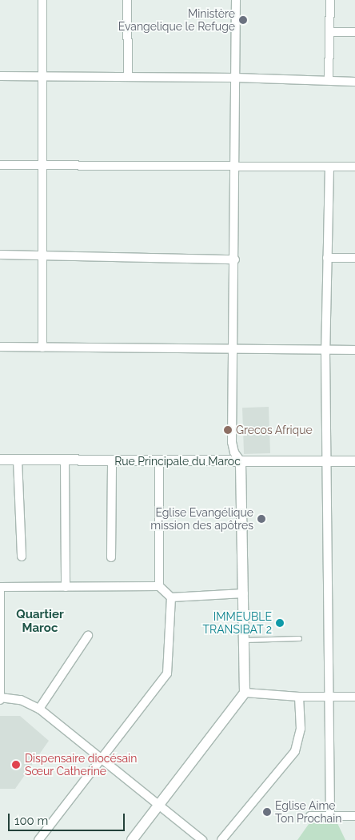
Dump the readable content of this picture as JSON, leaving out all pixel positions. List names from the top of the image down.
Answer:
{
  "streets": {
    "street": ["Rue Principale du Maroc"]
  },
  "districts": ["Quartier Maroc"],
  "places": [
    "Ministère Evangelique le Refuge",
    "Grecos Afrique",
    "Eglise Evangélique mission des apôtres",
    "IMMEUBLE TRANSIBAT 2",
    "Dispensaire diocésain Sœur Catherine",
    "Eglise Aime Ton Prochain"
  ],
  "scale_bar": "100 m"
}
